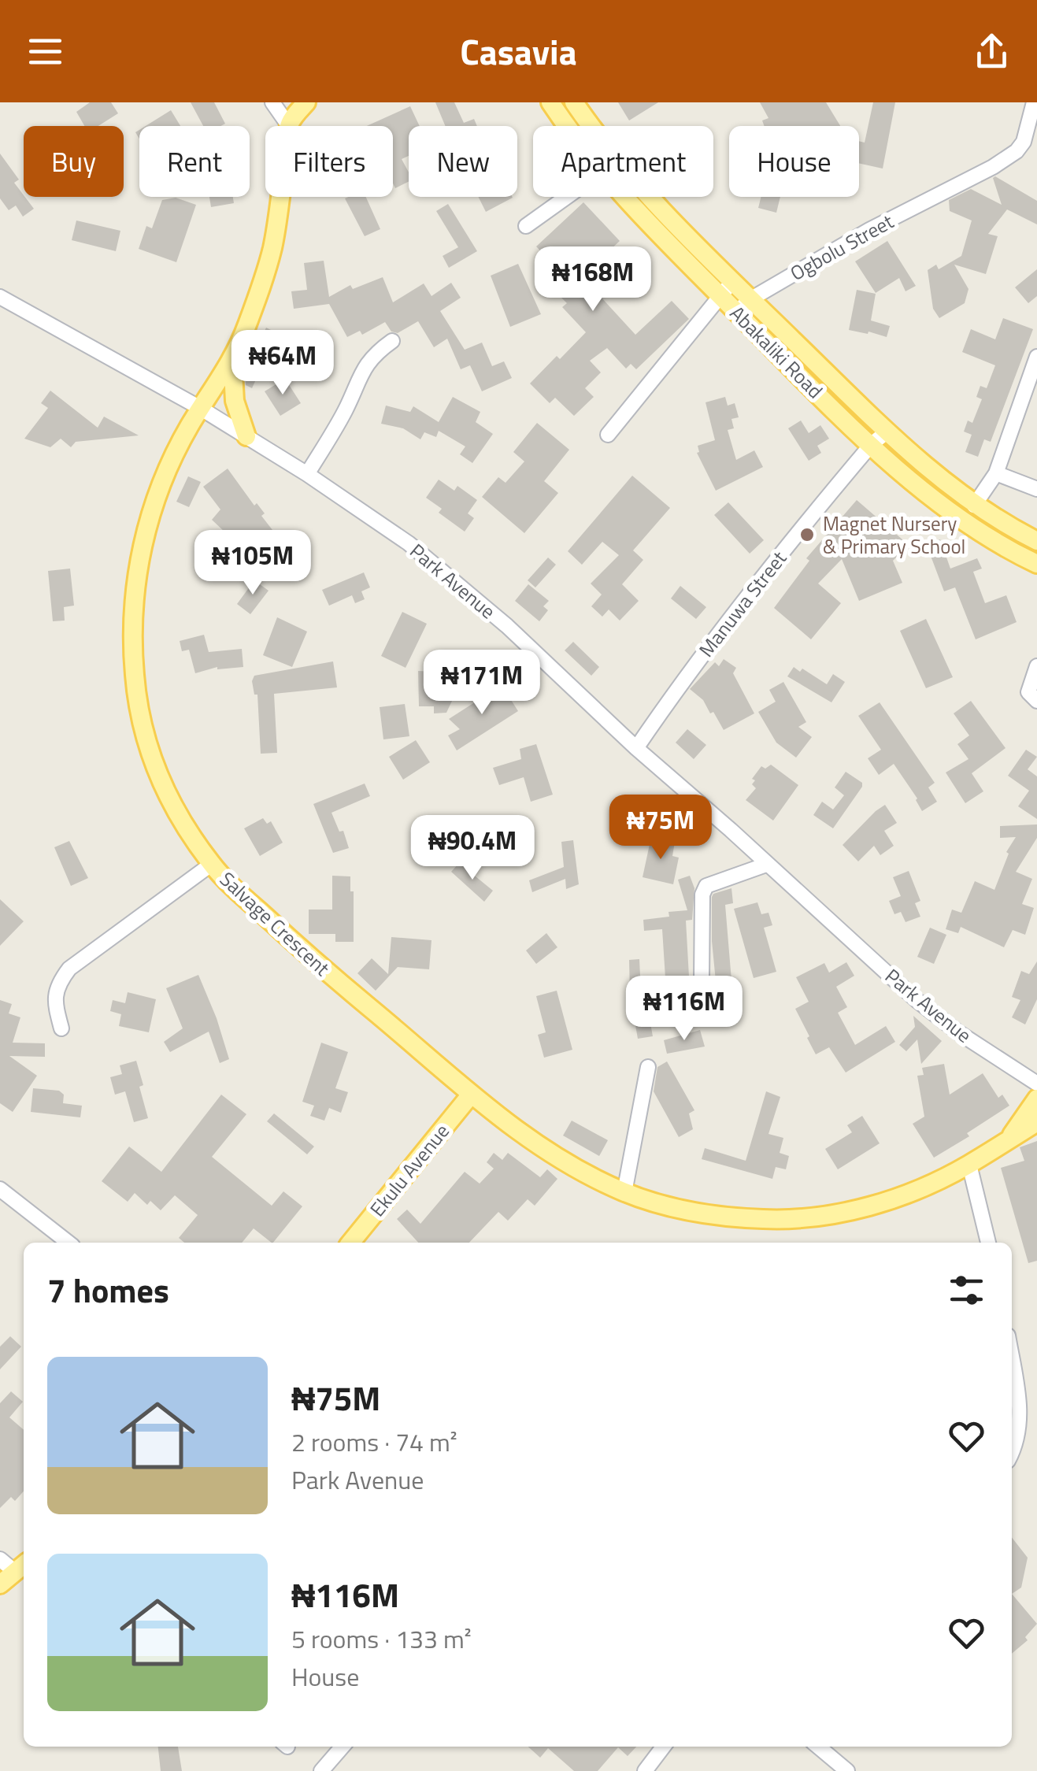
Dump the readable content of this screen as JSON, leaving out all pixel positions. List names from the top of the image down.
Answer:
{
  "streets": {
    "main road": ["Abakaliki Road", "Salvage Crescent", "Ekulu Avenue"],
    "street": ["Ogbolu Street", "Park Avenue", "Manuwa Street"]
  },
  "crossings": [
    ["Ogbolu Street", "Abakaliki Road"],
    ["Abakaliki Road", "Manuwa Street"],
    ["Park Avenue", "Manuwa Street"],
    ["Park Avenue", "Salvage Crescent"],
    ["Salvage Crescent", "Ekulu Avenue"]
  ],
  "places": ["Magnet Nursery & Primary School"],
  "page": {
    "header": "Casavia",
    "chip": [
      "Buy",
      "Rent",
      "Filters",
      "New",
      "Apartment",
      "House"
    ],
    "price": [
      "₦168M",
      "₦64M",
      "₦105M",
      "₦171M",
      "₦75M",
      "₦90.4M",
      "₦116M"
    ],
    "heading": "7 homes",
    "list": [
      {
        "name": "₦75M",
        "note": "2 rooms · 74 m² · Park Avenue"
      },
      {
        "name": "₦116M",
        "note": "5 rooms · 133 m² · House"
      }
    ]
  }
}
